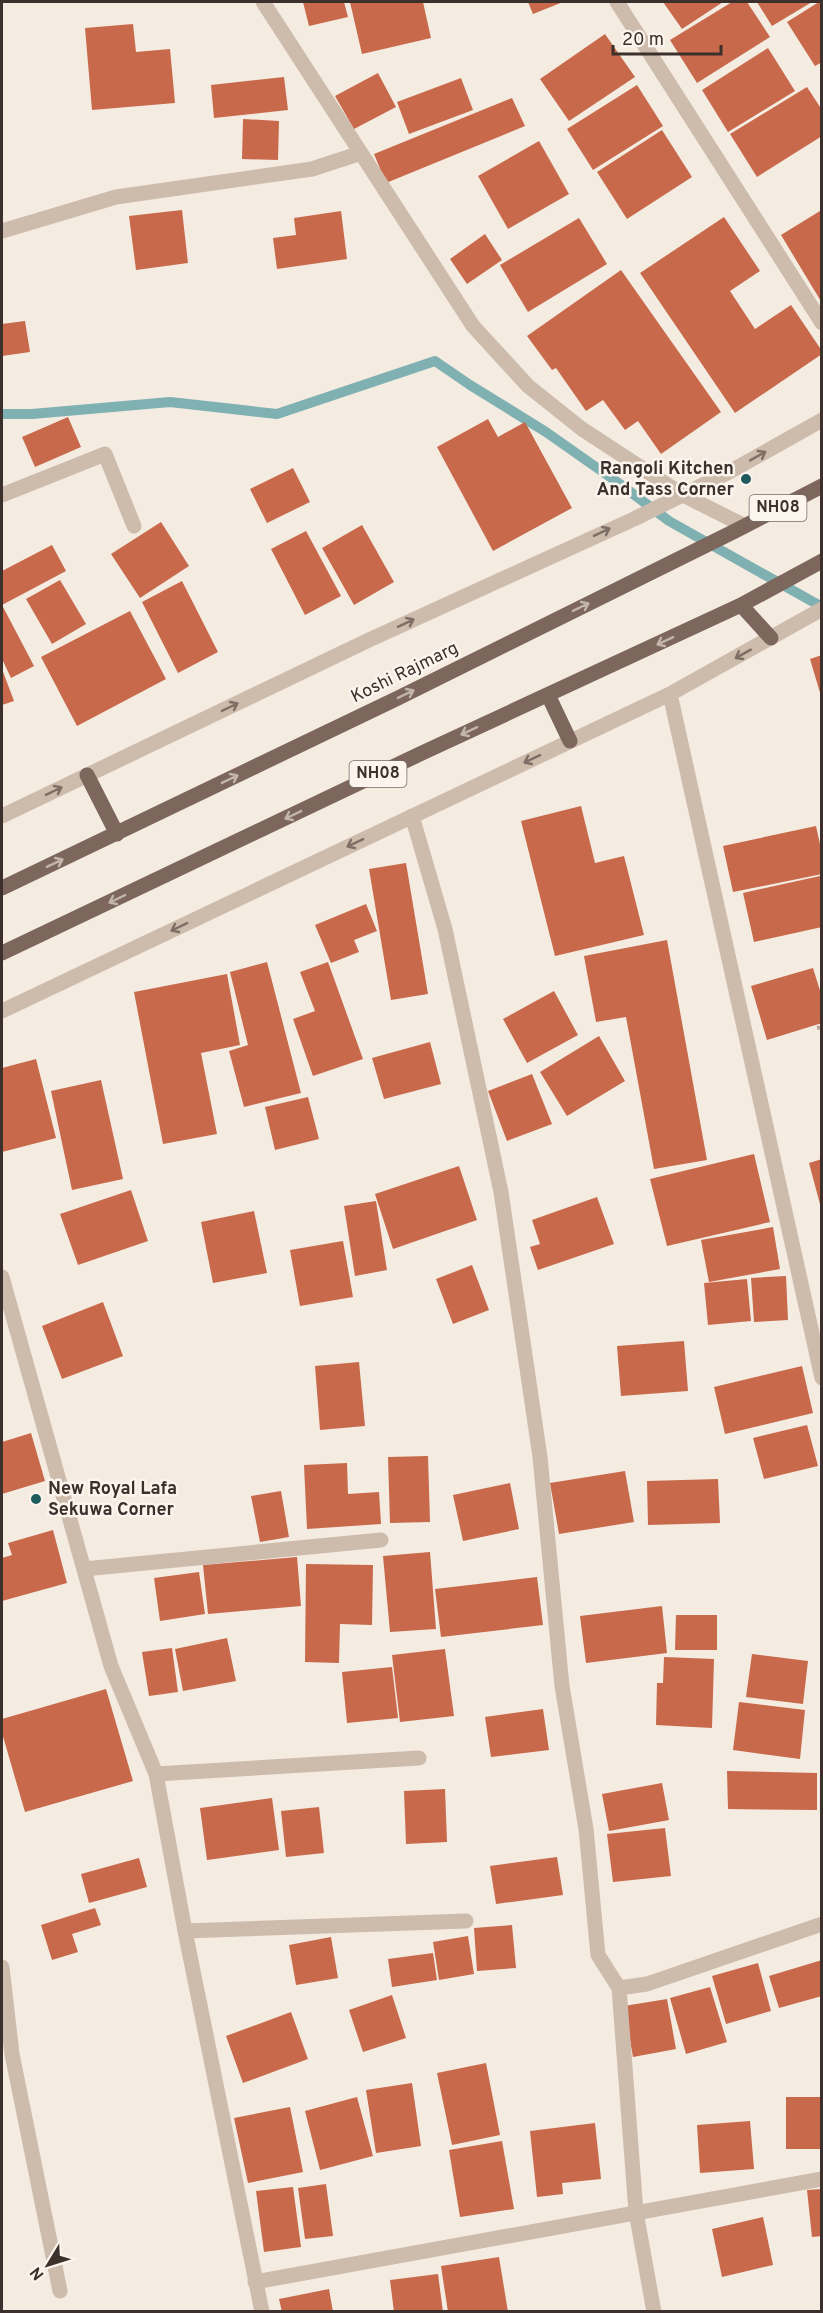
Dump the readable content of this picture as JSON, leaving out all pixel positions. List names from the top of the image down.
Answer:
{
  "streets": {
    "main road": ["NH08", "Koshi Rajmarg"]
  },
  "places": ["Rangoli Kitchen And Tass Corner", "New Royal Lafa Sekuwa Corner"],
  "scale_bar": "20 m",
  "north": "bottom left"
}
